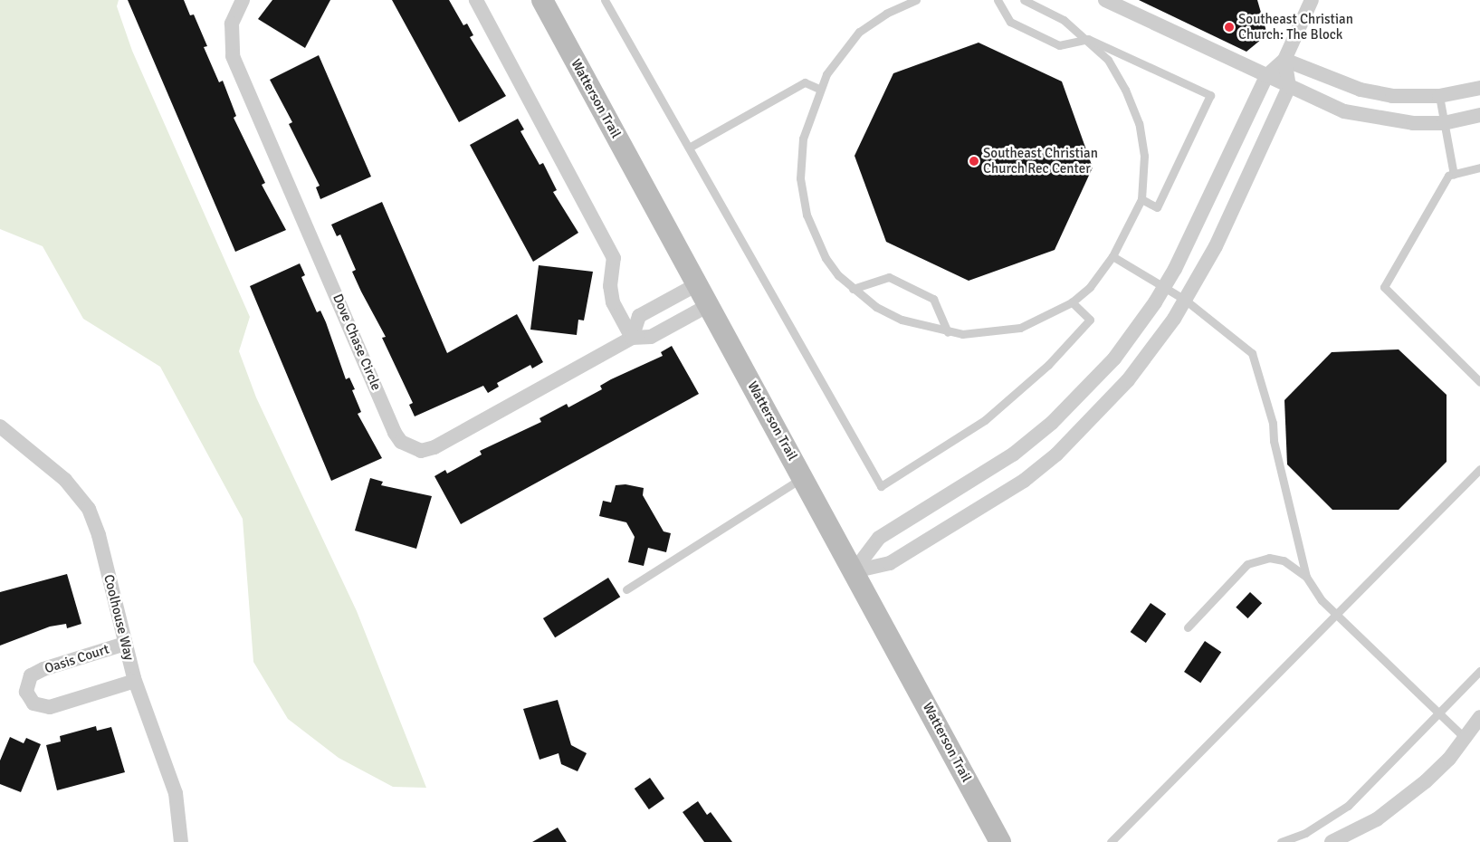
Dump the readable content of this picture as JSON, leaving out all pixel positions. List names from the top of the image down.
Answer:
{
  "streets": {
    "main road": ["Watterson Trail"],
    "street": ["Dove Chase Circle", "Coolhouse Way", "Oasis Court"]
  },
  "crossings": [
    ["Watterson Trail", "Dove Chase Circle"],
    ["Coolhouse Way", "Oasis Court"]
  ],
  "places": ["Southeast Christian Church: The Block", "Southeast Christian Church Rec Center"]
}
